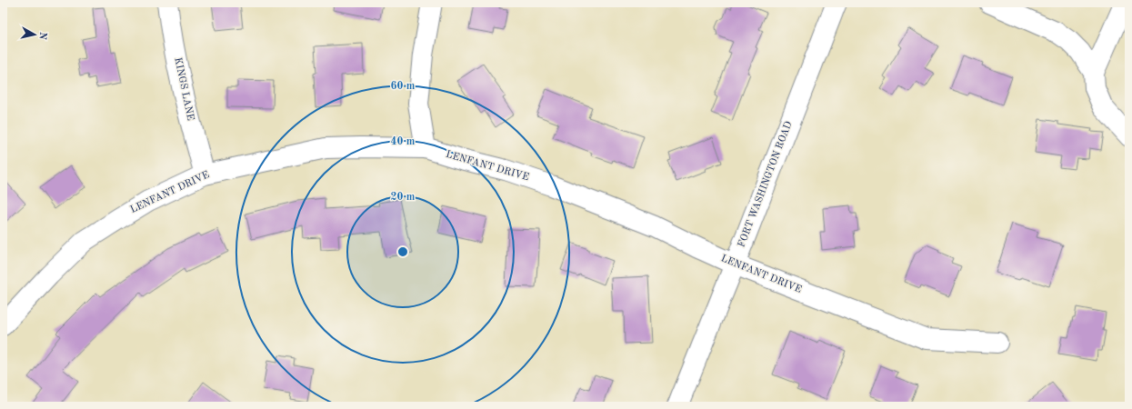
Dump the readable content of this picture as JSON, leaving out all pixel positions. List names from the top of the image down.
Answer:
{
  "streets": {
    "street": ["KINGS LANE", "LENFANT DRIVE", "FORT WASHINGTON ROAD"]
  },
  "crossings": [
    ["KINGS LANE", "LENFANT DRIVE"],
    ["LENFANT DRIVE", "FORT WASHINGTON ROAD"]
  ],
  "north": "right",
  "rings": ["60 m", "40 m", "20 m"]
}
